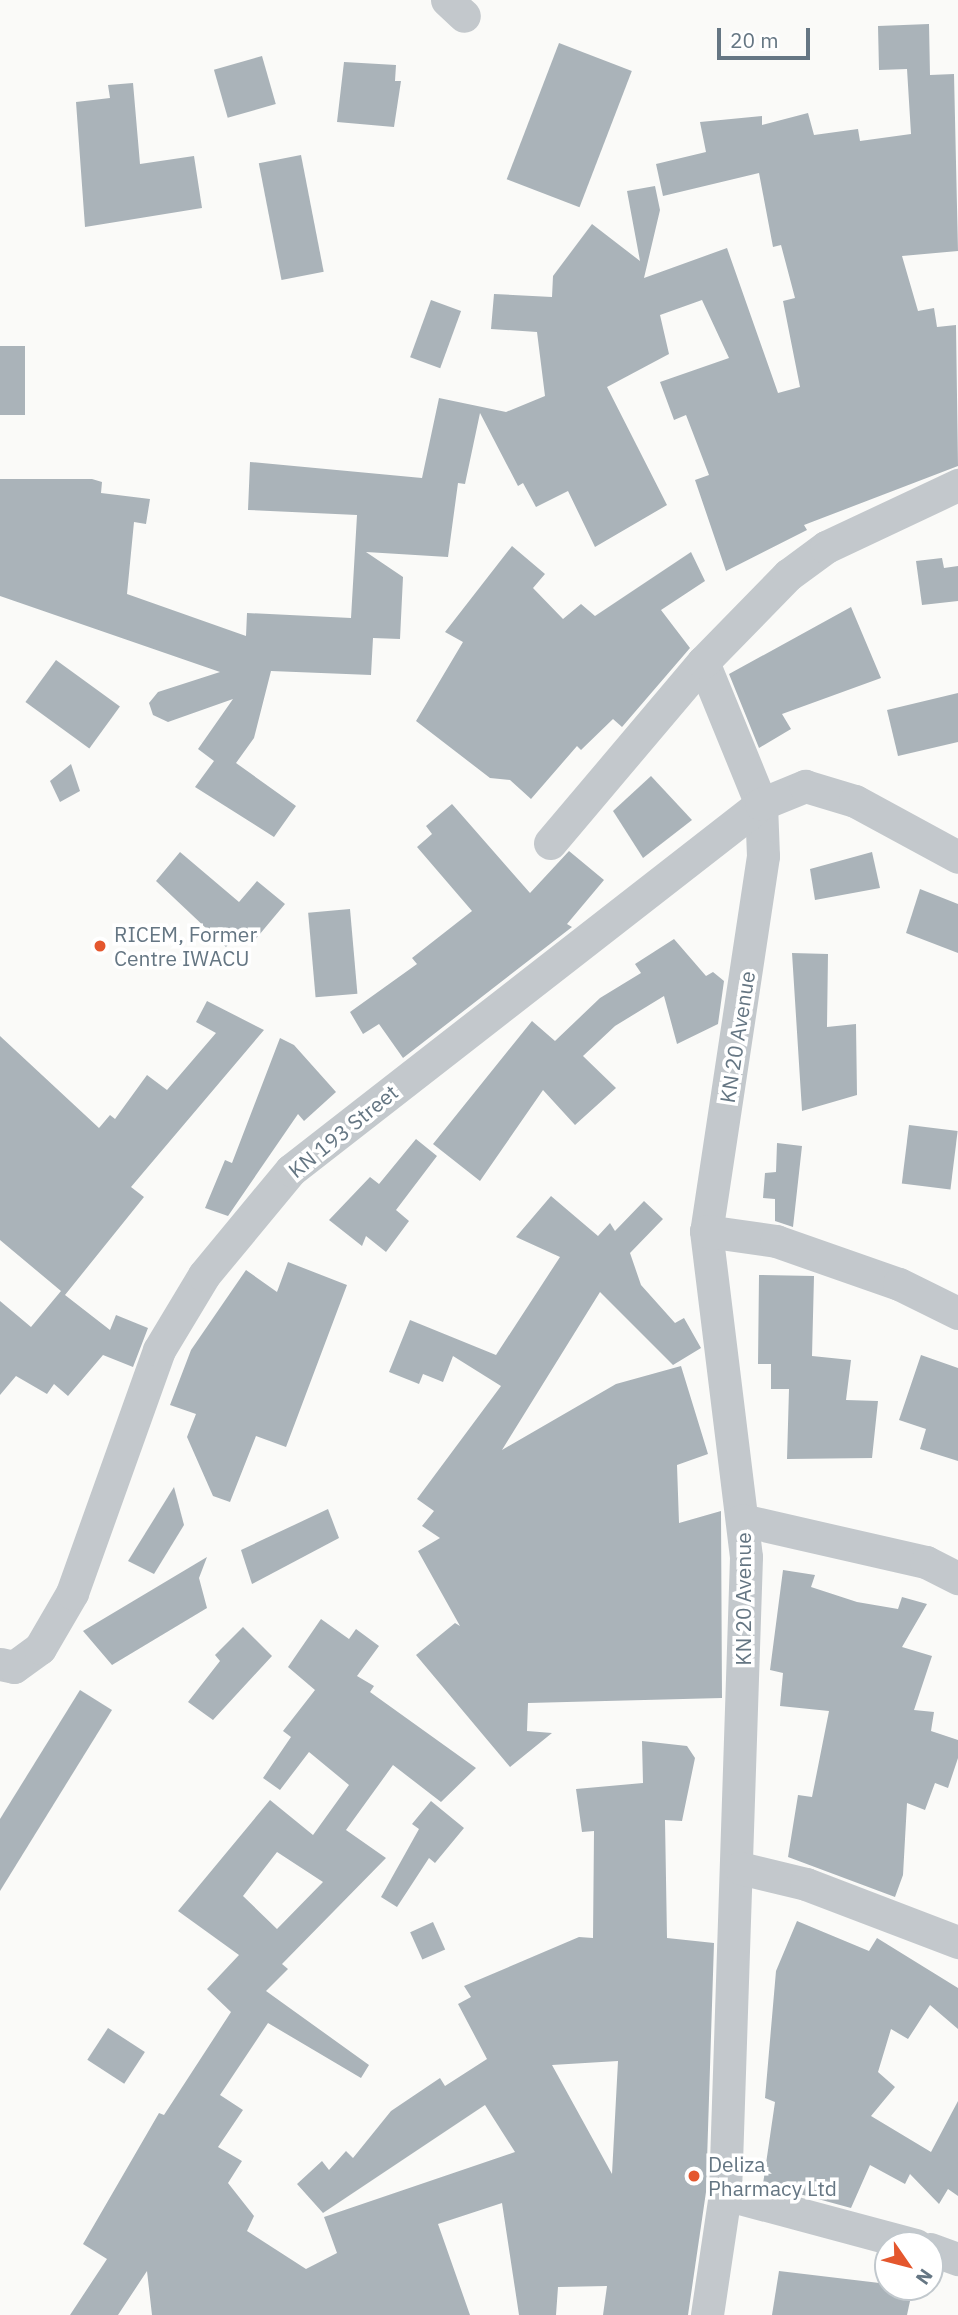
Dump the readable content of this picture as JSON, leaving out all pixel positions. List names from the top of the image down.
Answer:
{
  "streets": {
    "street": ["KN 20 Avenue", "KN 193 Street"]
  },
  "crossings": [
    ["KN 20 Avenue", "KN 193 Street"]
  ],
  "places": ["RICEM, Former Centre IWACU", "Deliza Pharmacy Ltd"],
  "scale_bar": "20 m",
  "north": "bottom right"
}
